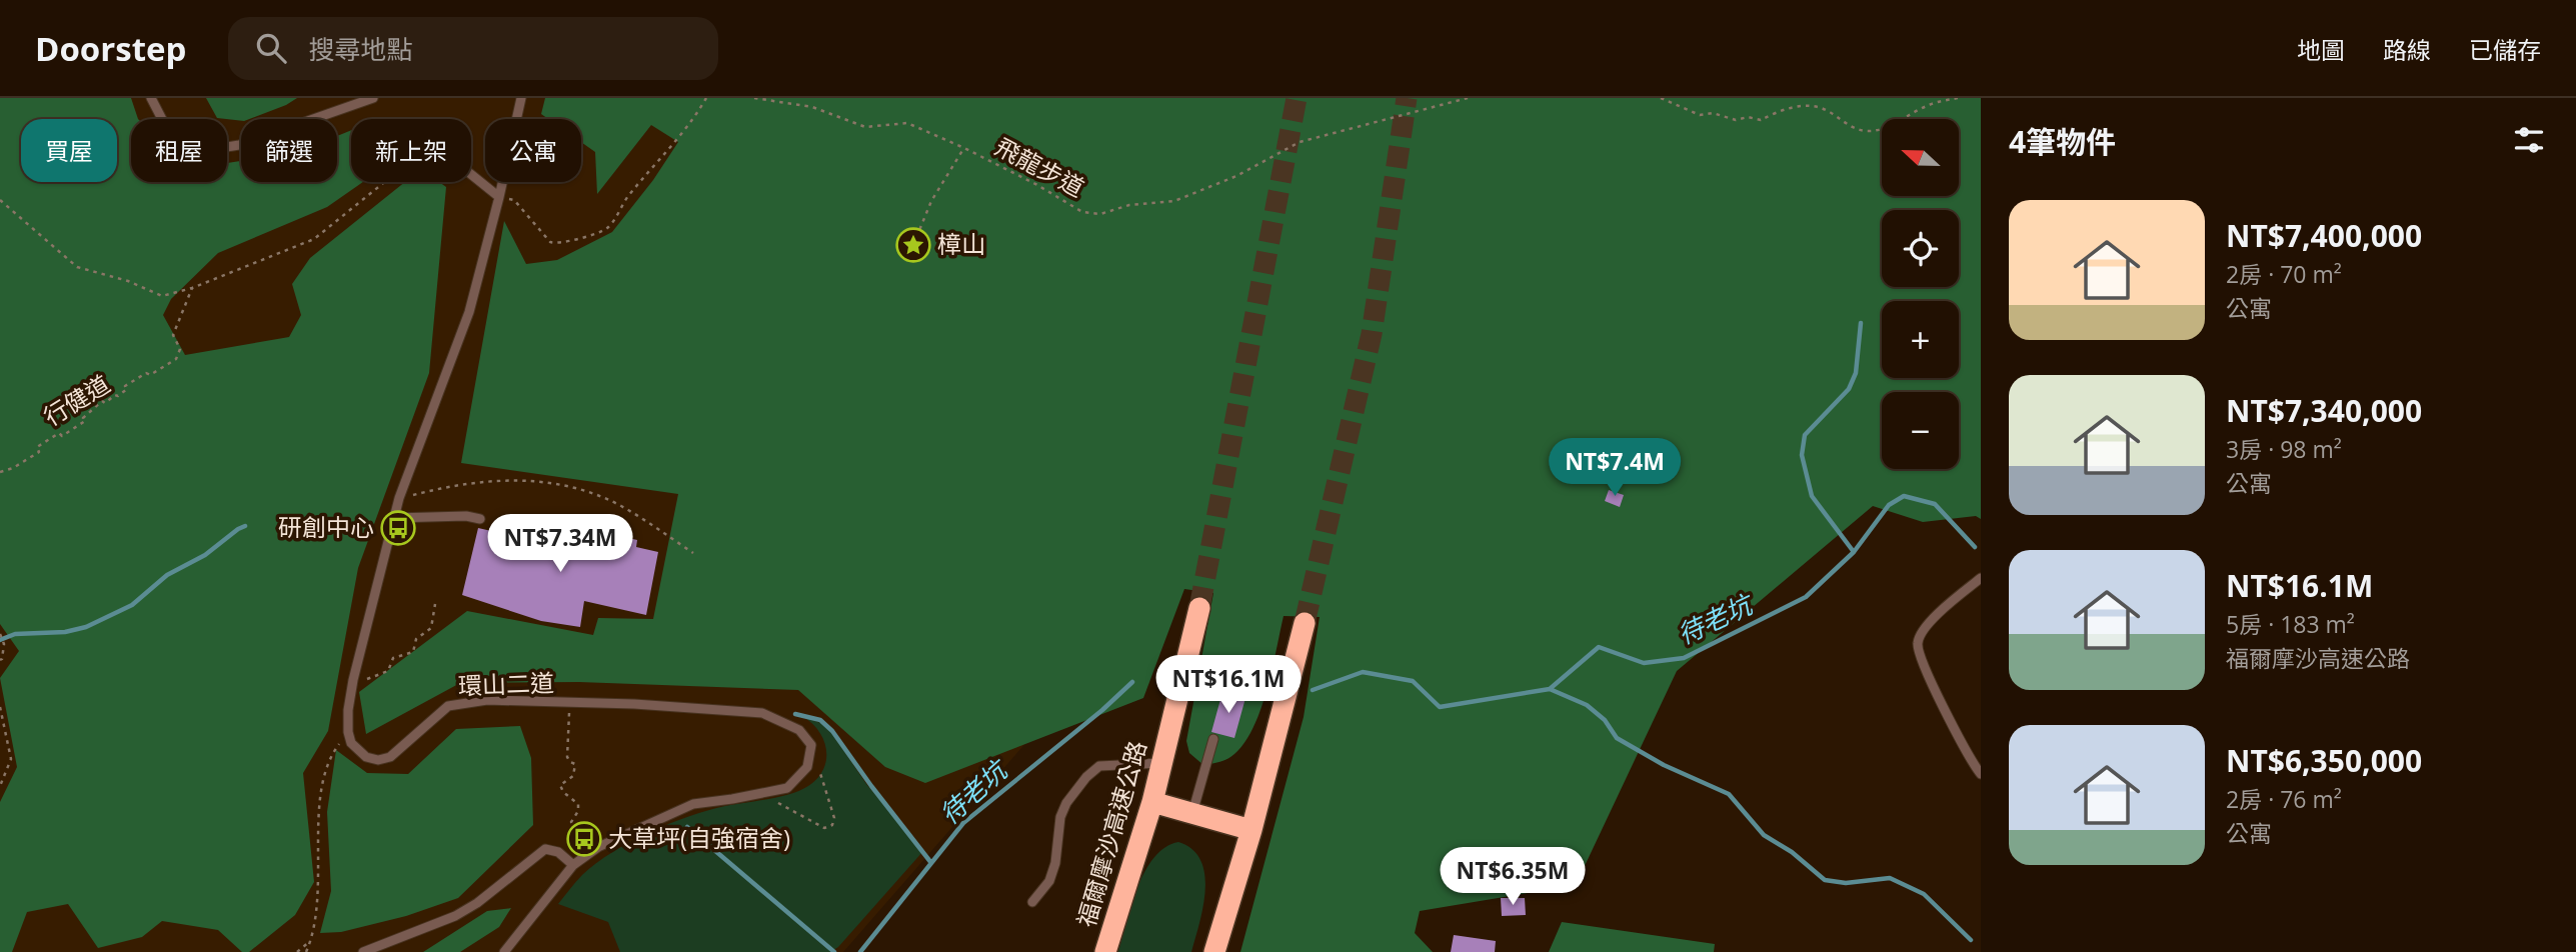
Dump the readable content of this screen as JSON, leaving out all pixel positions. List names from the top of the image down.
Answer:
{
  "streets": {
    "highway": ["福爾摩沙高速公路"],
    "lane": ["環山二道"],
    "path": ["飛龍步道", "行健道"]
  },
  "water": ["待老坑"],
  "places": {
    "place": ["樟山"],
    "bus stop": ["研創中心", "大草坪(自強宿舍)"]
  },
  "north": "left",
  "page": {
    "header": "Doorstep",
    "search": "搜尋地點",
    "nav": ["地圖", "路線", "已儲存"],
    "heading": "4筆物件",
    "map_buttons": ["+", "−"],
    "chip": [
      "買屋",
      "租屋",
      "篩選",
      "新上架",
      "公寓"
    ],
    "list": [
      {
        "name": "NT$7,400,000",
        "note": "2房 · 70 m² · 公寓"
      },
      {
        "name": "NT$7,340,000",
        "note": "3房 · 98 m² · 公寓"
      },
      {
        "name": "NT$16.1M",
        "note": "5房 · 183 m² · 福爾摩沙高速公路"
      },
      {
        "name": "NT$6,350,000",
        "note": "2房 · 76 m² · 公寓"
      }
    ],
    "price": [
      "NT$7.4M",
      "NT$7.34M",
      "NT$16.1M",
      "NT$6.35M"
    ]
  }
}
